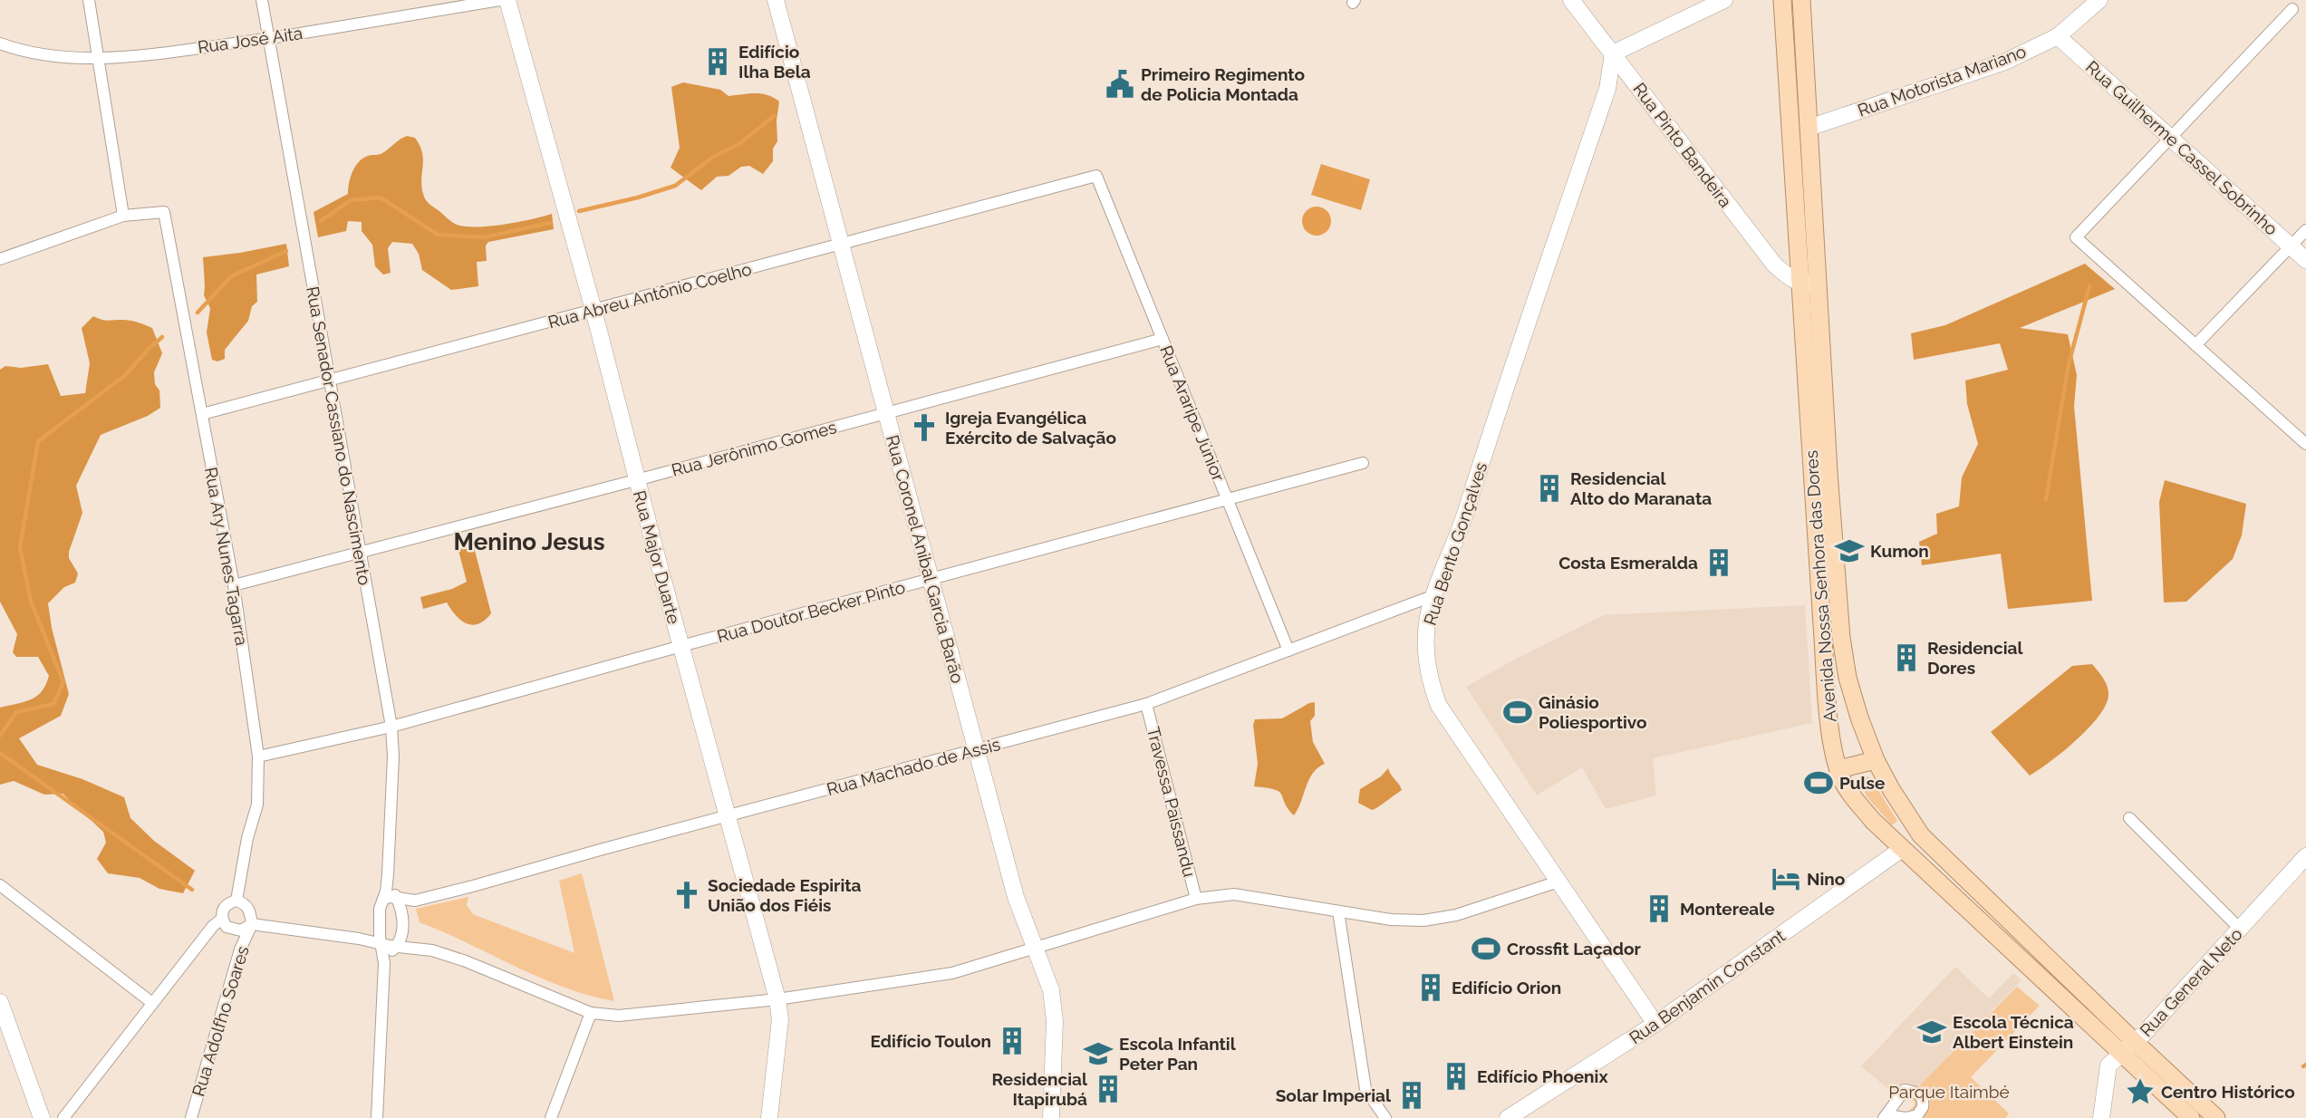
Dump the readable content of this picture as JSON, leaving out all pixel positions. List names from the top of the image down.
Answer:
{
  "streets": {
    "main road": ["Avenida Nossa Senhora das Dores"],
    "street": [
      "Rua José Aita",
      "Rua Motorista Mariano",
      "Rua Pinto Bandeira",
      "Rua Guilherme Cassel Sobrinho",
      "Rua Abreu Antônio Coelho",
      "Rua Araripe Júnior",
      "Rua Senador Cassiano do Nascimento",
      "Rua Jerônimo Gomes",
      "Rua Bento Gonçalves",
      "Rua Ary Nunes Tagarra",
      "Rua Major Duarte",
      "Rua Coronel Anibal Garcia Barão",
      "Rua Doutor Becker Pinto",
      "Rua Machado de Assis",
      "Travessa Paissandu",
      "Rua General Neto",
      "Rua Benjamin Constant",
      "Rua Adolfho Soares"
    ]
  },
  "crossings": [
    ["Rua José Aita", "Rua Senador Cassiano do Nascimento"],
    ["Rua Motorista Mariano", "Rua Guilherme Cassel Sobrinho"],
    ["Rua Motorista Mariano", "Avenida Nossa Senhora das Dores"],
    ["Rua Pinto Bandeira", "Rua Bento Gonçalves"],
    ["Rua Pinto Bandeira", "Avenida Nossa Senhora das Dores"],
    ["Rua Abreu Antônio Coelho", "Rua Araripe Júnior"],
    ["Rua Abreu Antônio Coelho", "Rua Senador Cassiano do Nascimento"],
    ["Rua Abreu Antônio Coelho", "Rua Ary Nunes Tagarra"],
    ["Rua Abreu Antônio Coelho", "Rua Major Duarte"],
    ["Rua Abreu Antônio Coelho", "Rua Coronel Anibal Garcia Barão"],
    ["Rua Araripe Júnior", "Rua Jerônimo Gomes"],
    ["Rua Araripe Júnior", "Rua Doutor Becker Pinto"],
    ["Rua Araripe Júnior", "Rua Machado de Assis"],
    ["Rua Senador Cassiano do Nascimento", "Rua Jerônimo Gomes"],
    ["Rua Senador Cassiano do Nascimento", "Rua Doutor Becker Pinto"],
    ["Rua Senador Cassiano do Nascimento", "Rua Machado de Assis"],
    ["Rua Jerônimo Gomes", "Rua Ary Nunes Tagarra"],
    ["Rua Jerônimo Gomes", "Rua Major Duarte"],
    ["Rua Jerônimo Gomes", "Rua Coronel Anibal Garcia Barão"],
    ["Rua Bento Gonçalves", "Rua Machado de Assis"],
    ["Rua Bento Gonçalves", "Rua Benjamin Constant"],
    ["Rua Ary Nunes Tagarra", "Rua Doutor Becker Pinto"],
    ["Rua Ary Nunes Tagarra", "Rua Adolfho Soares"],
    ["Rua Major Duarte", "Rua Doutor Becker Pinto"],
    ["Rua Major Duarte", "Rua Machado de Assis"],
    ["Rua Coronel Anibal Garcia Barão", "Rua Doutor Becker Pinto"],
    ["Rua Coronel Anibal Garcia Barão", "Rua Machado de Assis"],
    ["Avenida Nossa Senhora das Dores", "Rua General Neto"],
    ["Avenida Nossa Senhora das Dores", "Rua Benjamin Constant"],
    ["Rua Machado de Assis", "Travessa Paissandu"]
  ],
  "districts": ["Menino Jesus"],
  "parks": ["Parque Itaimbé"],
  "places": {
    "building": [
      "Edifício Ilha Bela",
      "Residencial Alto do Maranata",
      "Costa Esmeralda",
      "Residencial Dores",
      "Montereale",
      "Edifício Orion",
      "Edifício Toulon",
      "Edifício Phoenix",
      "Residencial Itapirubá",
      "Solar Imperial"
    ],
    "public building": ["Primeiro Regimento de Policia Montada"],
    "church": ["Igreja Evangélica Exército de Salvação", "Sociedade Espirita União dos Fiéis"],
    "school or university": ["Kumon", "Escola Técnica Albert Einstein", "Escola Infantil Peter Pan"],
    "sports": ["Ginásio Poliesportivo", "Pulse", "Crossfit Laçador"],
    "hotel": ["Nino"],
    "place": ["Centro Histórico"]
  }
}
